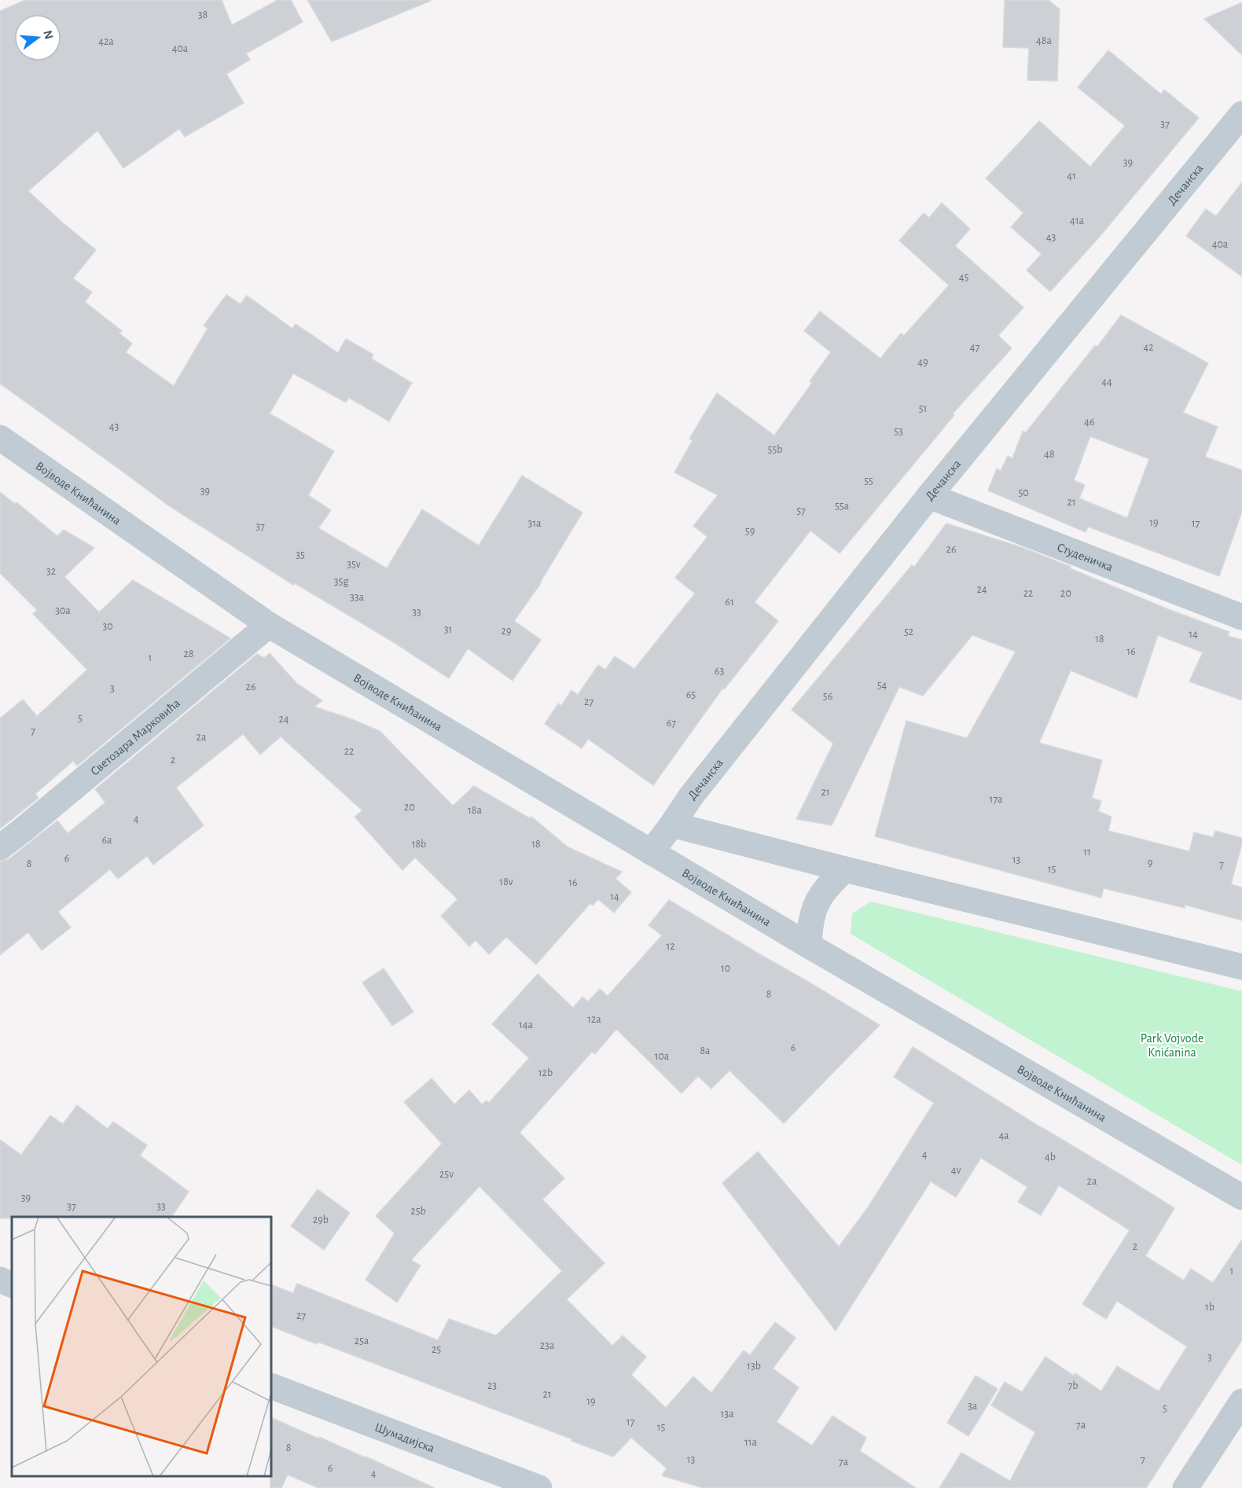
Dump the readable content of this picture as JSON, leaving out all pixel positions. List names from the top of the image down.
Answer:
{
  "streets": {
    "street": [
      "Дечанска",
      "Војводе Книћанина",
      "Студеничка",
      "Светозара Марковића",
      "Шумадијска"
    ]
  },
  "crossings": [
    ["Дечанска", "Војводе Книћанина"],
    ["Дечанска", "Студеничка"],
    ["Војводе Книћанина", "Светозара Марковића"]
  ],
  "parks": ["Park Vojvode Knićanina"],
  "house_numbers": [
    "38",
    "48a",
    "42a",
    "40a",
    "37",
    "39",
    "41",
    "41a",
    "43",
    "40a",
    "45",
    "47",
    "42",
    "49",
    "44",
    "51",
    "46",
    "43",
    "53",
    "55b",
    "48",
    "55",
    "39",
    "50",
    "21",
    "55a",
    "57",
    "19",
    "31a",
    "17",
    "37",
    "59",
    "26",
    "35",
    "35v",
    "32",
    "35g",
    "24",
    "22",
    "20",
    "33a",
    "61",
    "30a",
    "33",
    "30",
    "31",
    "29",
    "52",
    "14",
    "18",
    "16",
    "28",
    "1",
    "63",
    "54",
    "26",
    "3",
    "65",
    "56",
    "27",
    "5",
    "24",
    "67",
    "7",
    "2a",
    "22",
    "2",
    "21",
    "17a",
    "20",
    "18a",
    "4",
    "6a",
    "18b",
    "18",
    "11",
    "6",
    "13",
    "9",
    "8",
    "7",
    "15",
    "18v",
    "16",
    "14",
    "12",
    "10",
    "8",
    "12a",
    "14a",
    "6",
    "8a",
    "10a",
    "12b",
    "4a",
    "4",
    "4b",
    "4v",
    "25v",
    "2a",
    "39",
    "37",
    "33",
    "25b",
    "29b",
    "2",
    "1",
    "1b",
    "27",
    "25a",
    "23a",
    "25",
    "3",
    "13b",
    "23",
    "7b",
    "21",
    "19",
    "3a",
    "5",
    "13a",
    "17",
    "7a",
    "15",
    "11a",
    "8",
    "13",
    "7",
    "7a",
    "6",
    "4"
  ],
  "north": "right"
}
